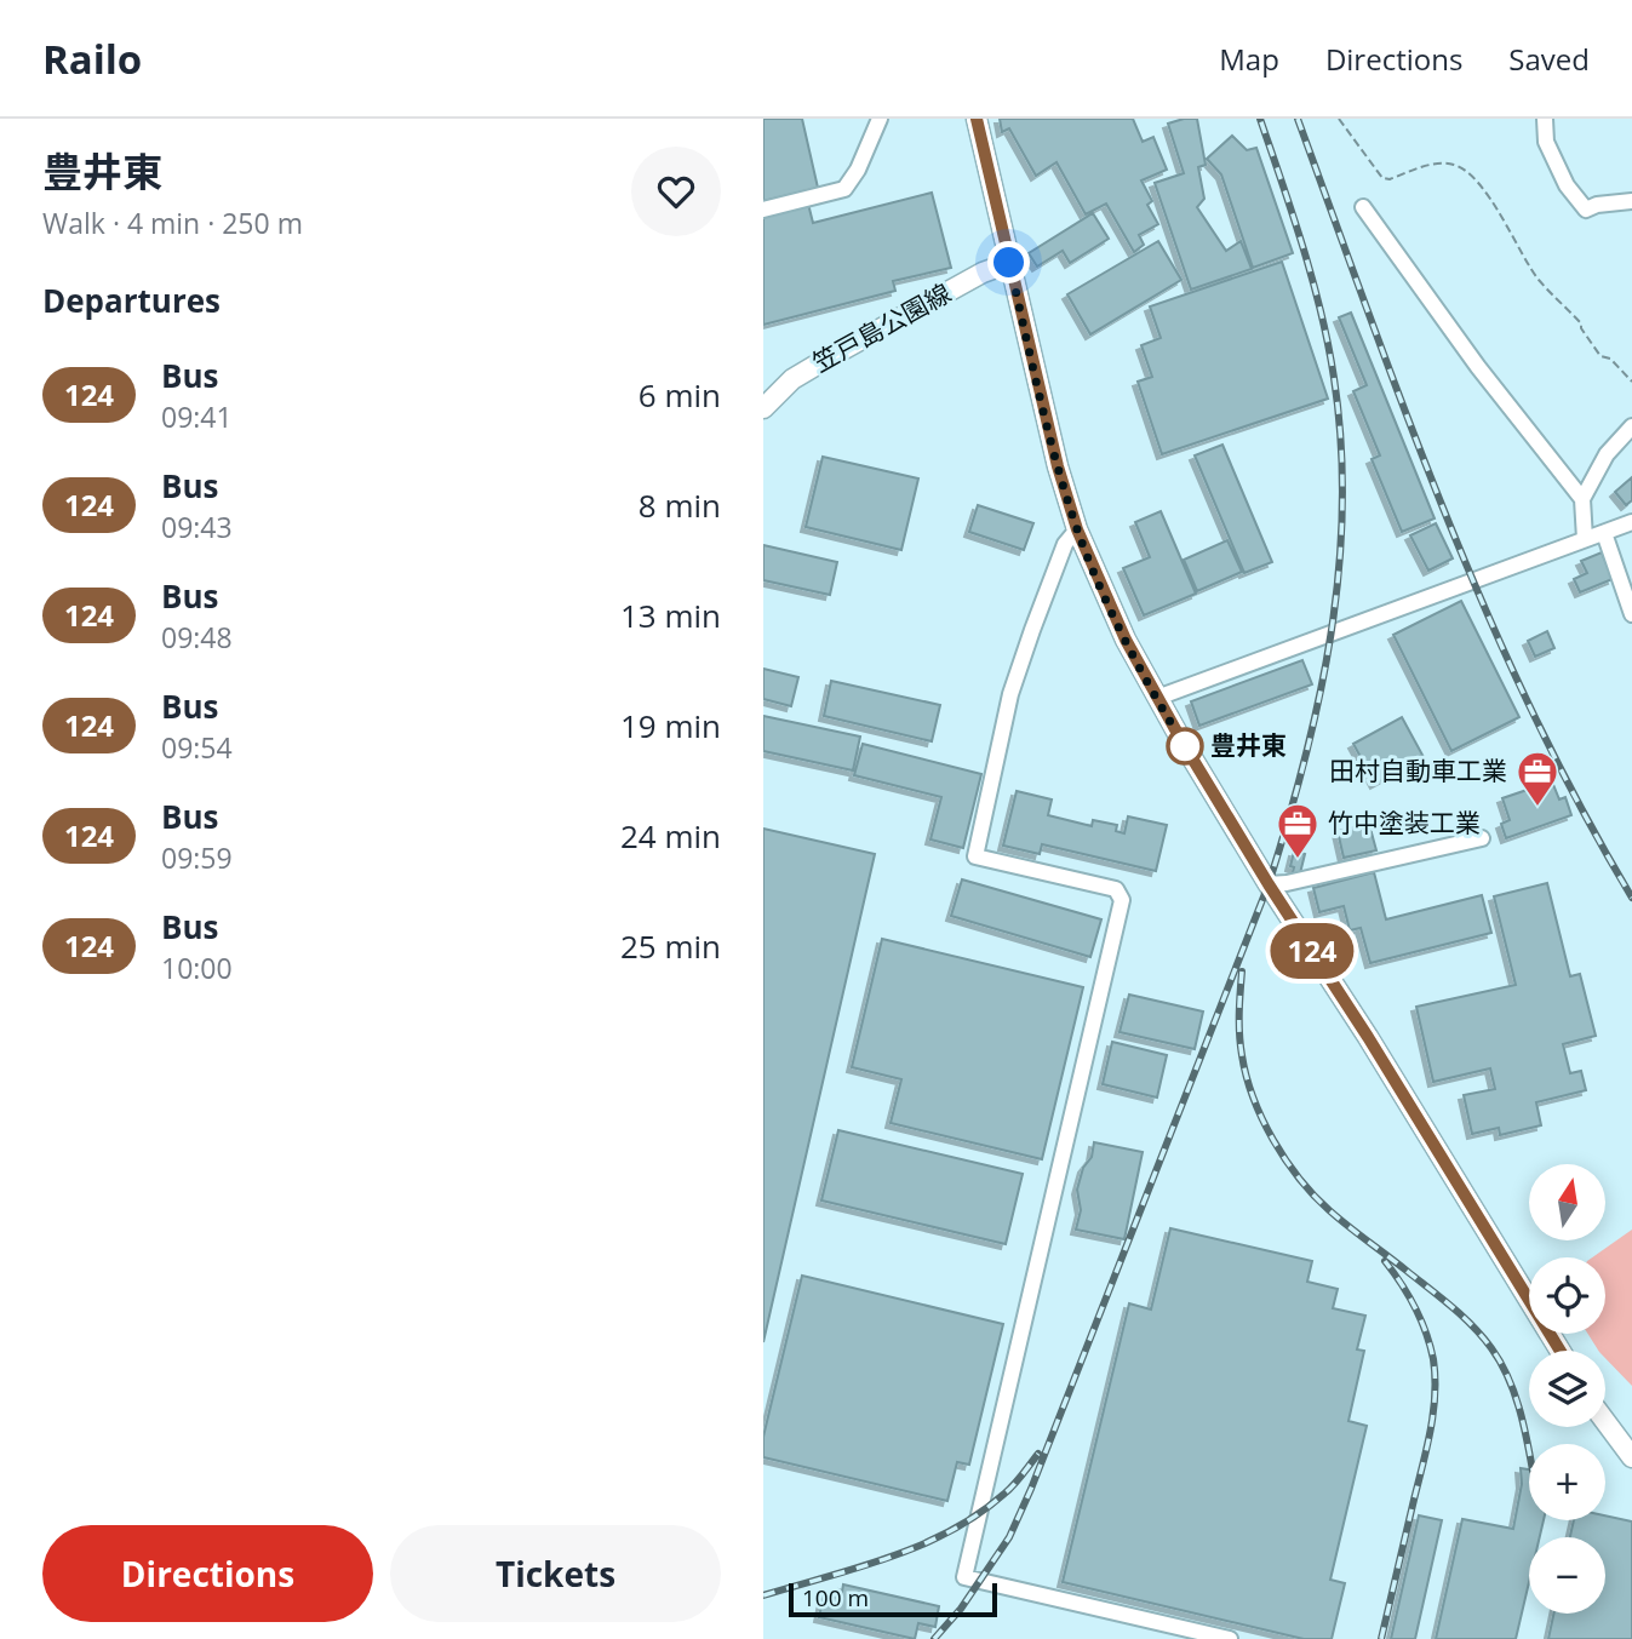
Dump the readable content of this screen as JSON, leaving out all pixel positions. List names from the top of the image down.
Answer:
{
  "streets": {
    "main road": ["笠戸島公園線"]
  },
  "places": {
    "other": ["豊井東"],
    "office": ["田村自動車工業", "竹中塗装工業"]
  },
  "lines": ["bus line 124"],
  "scale_bar": "100 m",
  "north": "top",
  "page": {
    "header": "Railo",
    "nav": ["Map", "Directions", "Saved"],
    "heading": [
      ["豊井東", "Walk · 4 min · 250 m"],
      "Departures"
    ],
    "on_map": "124",
    "list": [
      {
        "mark": "124",
        "name": "Bus",
        "note": "09:41",
        "value": "6 min"
      },
      {
        "mark": "124",
        "name": "Bus",
        "note": "09:43",
        "value": "8 min"
      },
      {
        "mark": "124",
        "name": "Bus",
        "note": "09:48",
        "value": "13 min"
      },
      {
        "mark": "124",
        "name": "Bus",
        "note": "09:54",
        "value": "19 min"
      },
      {
        "mark": "124",
        "name": "Bus",
        "note": "09:59",
        "value": "24 min"
      },
      {
        "mark": "124",
        "name": "Bus",
        "note": "10:00",
        "value": "25 min"
      }
    ],
    "map_buttons": ["+", "−"],
    "buttons": ["Directions", "Tickets"],
    "scale": "100 m"
  }
}
